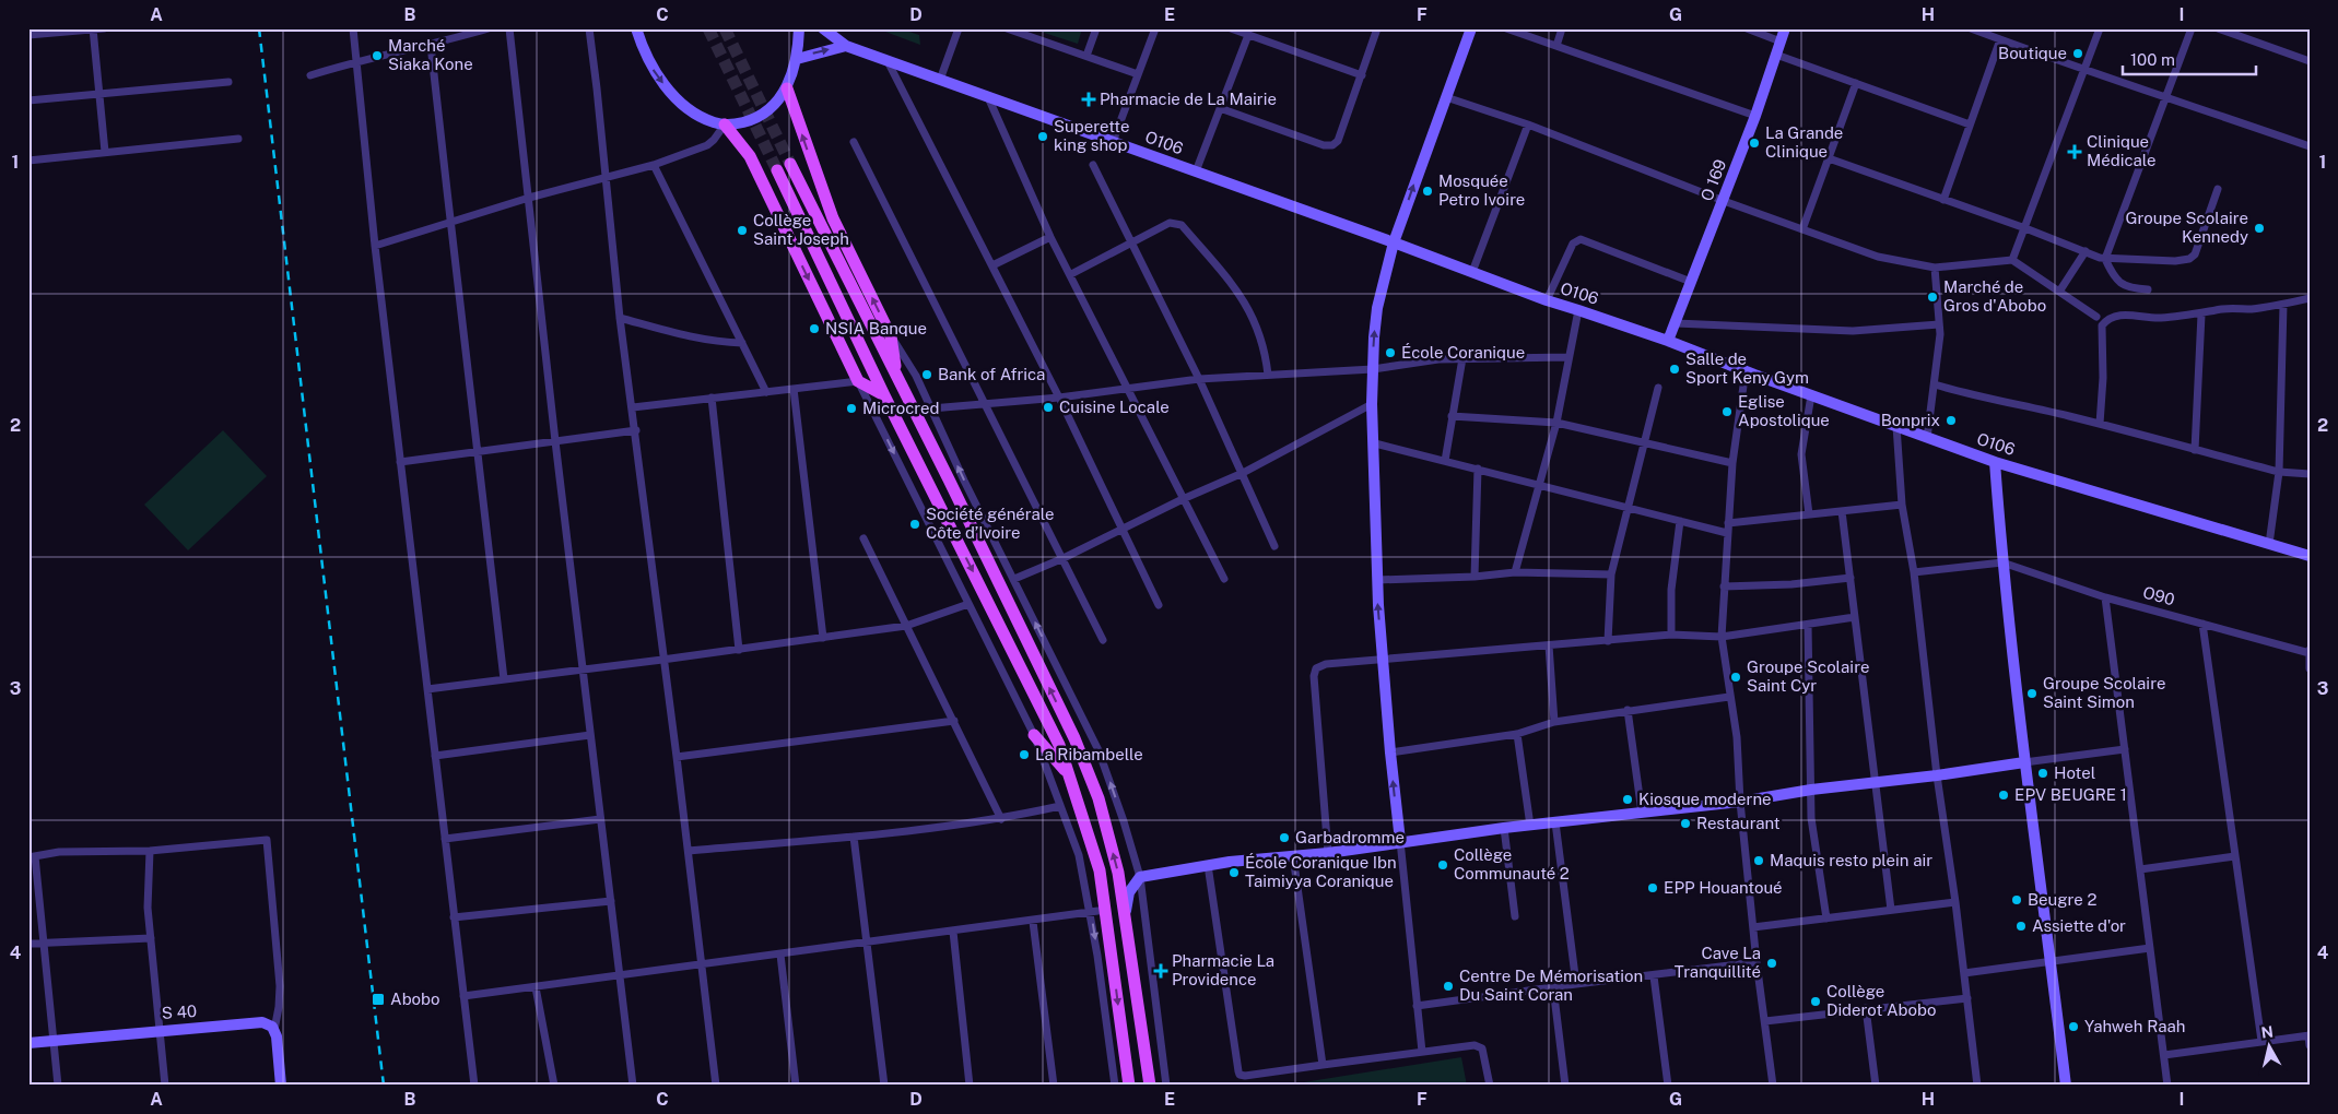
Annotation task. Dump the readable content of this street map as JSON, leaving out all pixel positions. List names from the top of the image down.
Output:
{
  "streets": {
    "street": [
      "O106",
      "O 169",
      "O90",
      "S 40"
    ]
  },
  "crossings": [
    ["O106", "O 169"]
  ],
  "places": {
    "other": [
      "Boutique",
      "Marché Siaka Kone",
      "Superette king shop",
      "La Grande Clinique",
      "Mosquée Petro Ivoire",
      "Groupe Scolaire Kennedy",
      "Collège Saint Joseph",
      "Marché de Gros d'Abobo",
      "NSIA Banque",
      "École Coranique",
      "Salle de Sport Keny Gym",
      "Bank of Africa",
      "Cuisine Locale",
      "Microcred",
      "Eglise Apostolique",
      "Bonprix",
      "Société générale Côte d’Ivoire",
      "Groupe Scolaire Saint Cyr",
      "Groupe Scolaire Saint Simon",
      "La Ribambelle",
      "Hotel",
      "EPV BEUGRE 1",
      "Kiosque moderne",
      "Restaurant",
      "Garbadromme",
      "Maquis resto plein air",
      "Collège Communauté 2",
      "École Coranique Ibn Taimiyya Coranique",
      "EPP Houantoué",
      "Beugre 2",
      "Assiette d'or",
      "Cave La Tranquillité",
      "Centre De Mémorisation Du Saint Coran",
      "Collège Diderot Abobo",
      "Yahweh Raah"
    ],
    "health": ["Pharmacie de La Mairie", "Clinique Médicale", "Pharmacie La Providence"],
    "transit": ["Abobo"]
  },
  "scale_bar": "100 m",
  "north": "top",
  "grid": {
    "columns": [
      "A",
      "B",
      "C",
      "D",
      "E",
      "F",
      "G",
      "H",
      "I"
    ],
    "rows": [
      "1",
      "2",
      "3",
      "4"
    ]
  }
}
